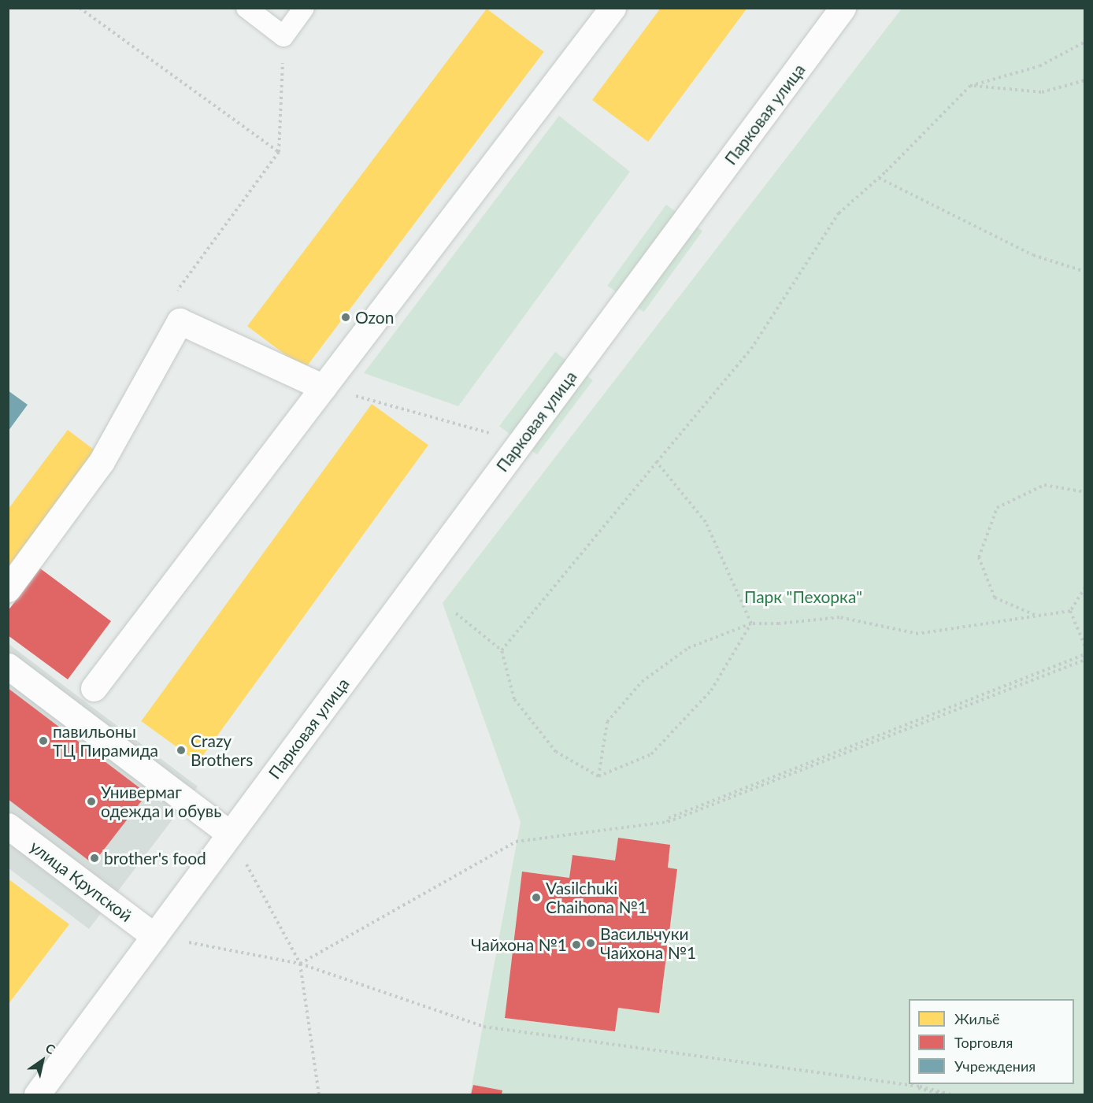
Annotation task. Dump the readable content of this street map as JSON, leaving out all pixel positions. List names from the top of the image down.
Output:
{
  "streets": {
    "street": ["Парковая улица", "улица Крупской"]
  },
  "crossings": [
    ["Парковая улица", "улица Крупской"]
  ],
  "parks": ["Парк \"Пехорка\""],
  "places": [
    "Ozon",
    "павильоны ТЦ Пирамида",
    "Crazy Brothers",
    "Универмаг одежда и обувь",
    "brother's food",
    "Vasilchuki Chaihona №1",
    "Васильчуки Чайхона №1",
    "Чайхона №1"
  ],
  "legend": ["Жильё", "Торговля", "Учреждения"],
  "north": "top right"
}
